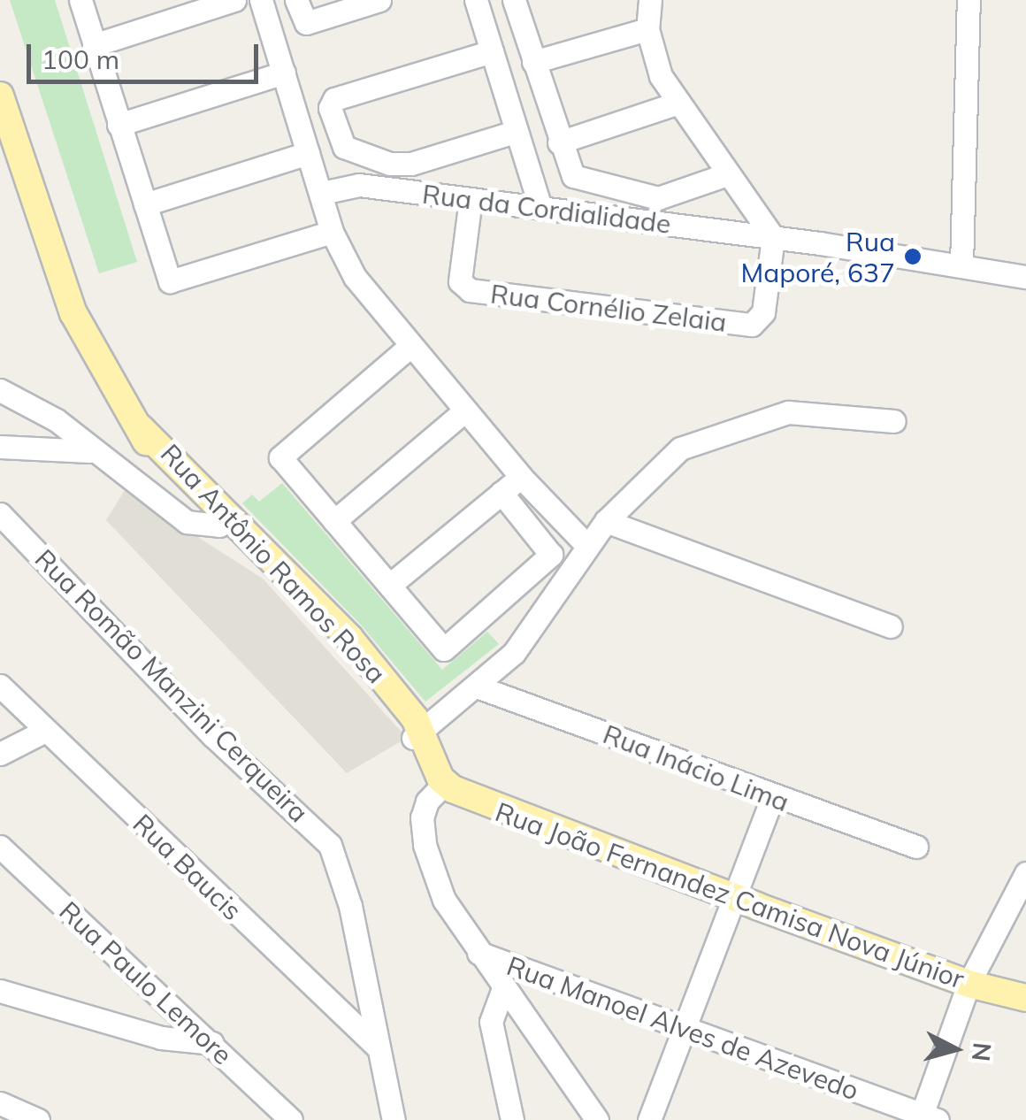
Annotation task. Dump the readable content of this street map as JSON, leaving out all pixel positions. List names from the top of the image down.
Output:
{
  "streets": {
    "main road": ["Rua Antônio Ramos Rosa", "Rua João Fernandez Camisa Nova Júnior"],
    "street": [
      "Rua da Cordialidade",
      "Rua Cornélio Zelaia",
      "Rua Romão Manzini Cerqueira",
      "Rua Inácio Lima",
      "Rua Baucis",
      "Rua Paulo Lemore",
      "Rua Manoel Alves de Azevedo"
    ]
  },
  "crossings": [
    ["Rua da Cordialidade", "Rua Cornélio Zelaia"],
    ["Rua Antônio Ramos Rosa", "Rua João Fernandez Camisa Nova Júnior"],
    ["Rua Romão Manzini Cerqueira", "Rua Baucis"]
  ],
  "places": ["Rua Maporé, 637"],
  "scale_bar": "100 m",
  "north": "right"
}
